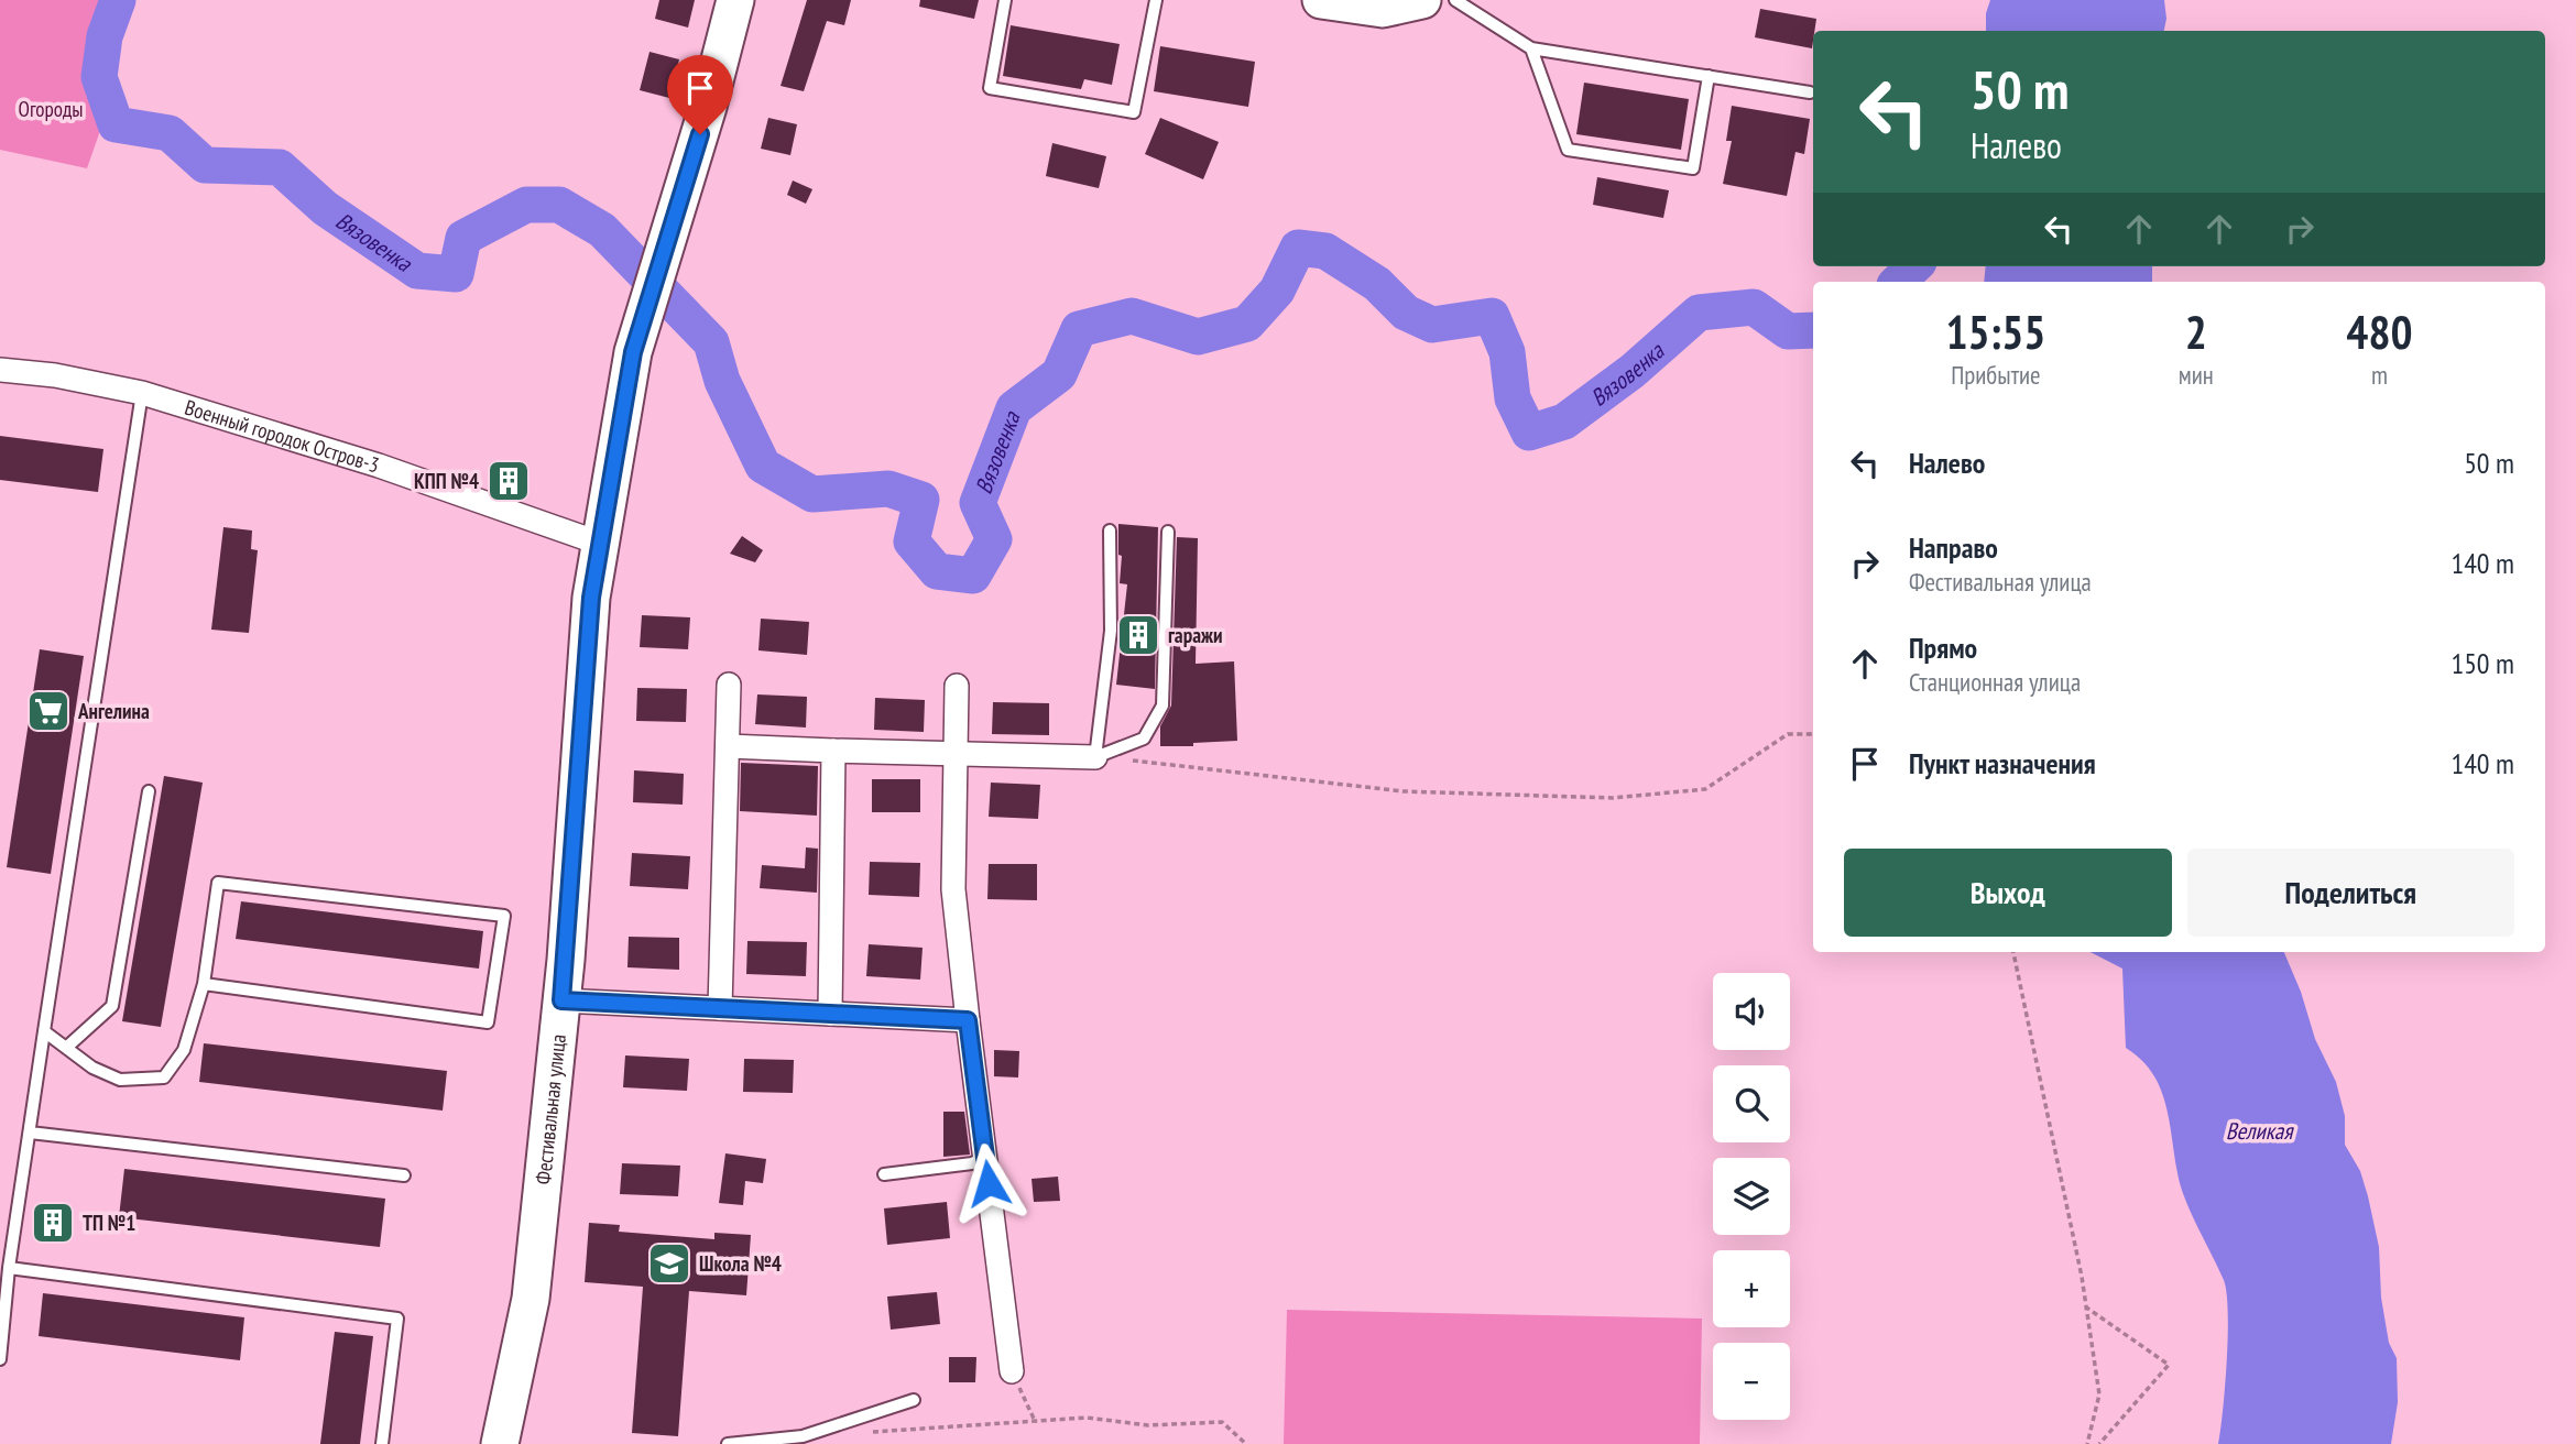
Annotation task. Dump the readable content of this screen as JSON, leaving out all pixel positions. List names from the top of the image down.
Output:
{
  "streets": {
    "main road": ["Фестивальная улица"],
    "street": ["Военный городок Остров-3"]
  },
  "crossings": [
    ["Военный городок Остров-3", "Фестивальная улица"]
  ],
  "water": ["Вязовенка", "Великая"],
  "parks": ["Огороды"],
  "places": {
    "building": ["КПП №4", "гаражи", "ТП №1"],
    "supermarket": ["Ангелина"],
    "school or university": ["Школа №4"]
  },
  "page": {
    "turn": ["50 m", "Налево"],
    "eta": [
      "15:55",
      "Прибытие",
      "2",
      "мин",
      "480",
      "m"
    ],
    "list": [
      {
        "name": "Налево",
        "value": "50 m"
      },
      {
        "name": "Направо",
        "note": "Фестивальная улица",
        "value": "140 m"
      },
      {
        "name": "Прямо",
        "note": "Станционная улица",
        "value": "150 m"
      },
      {
        "name": "Пункт назначения",
        "value": "140 m"
      }
    ],
    "buttons": ["Выход", "Поделиться"],
    "map_buttons": ["+", "−"]
  }
}
